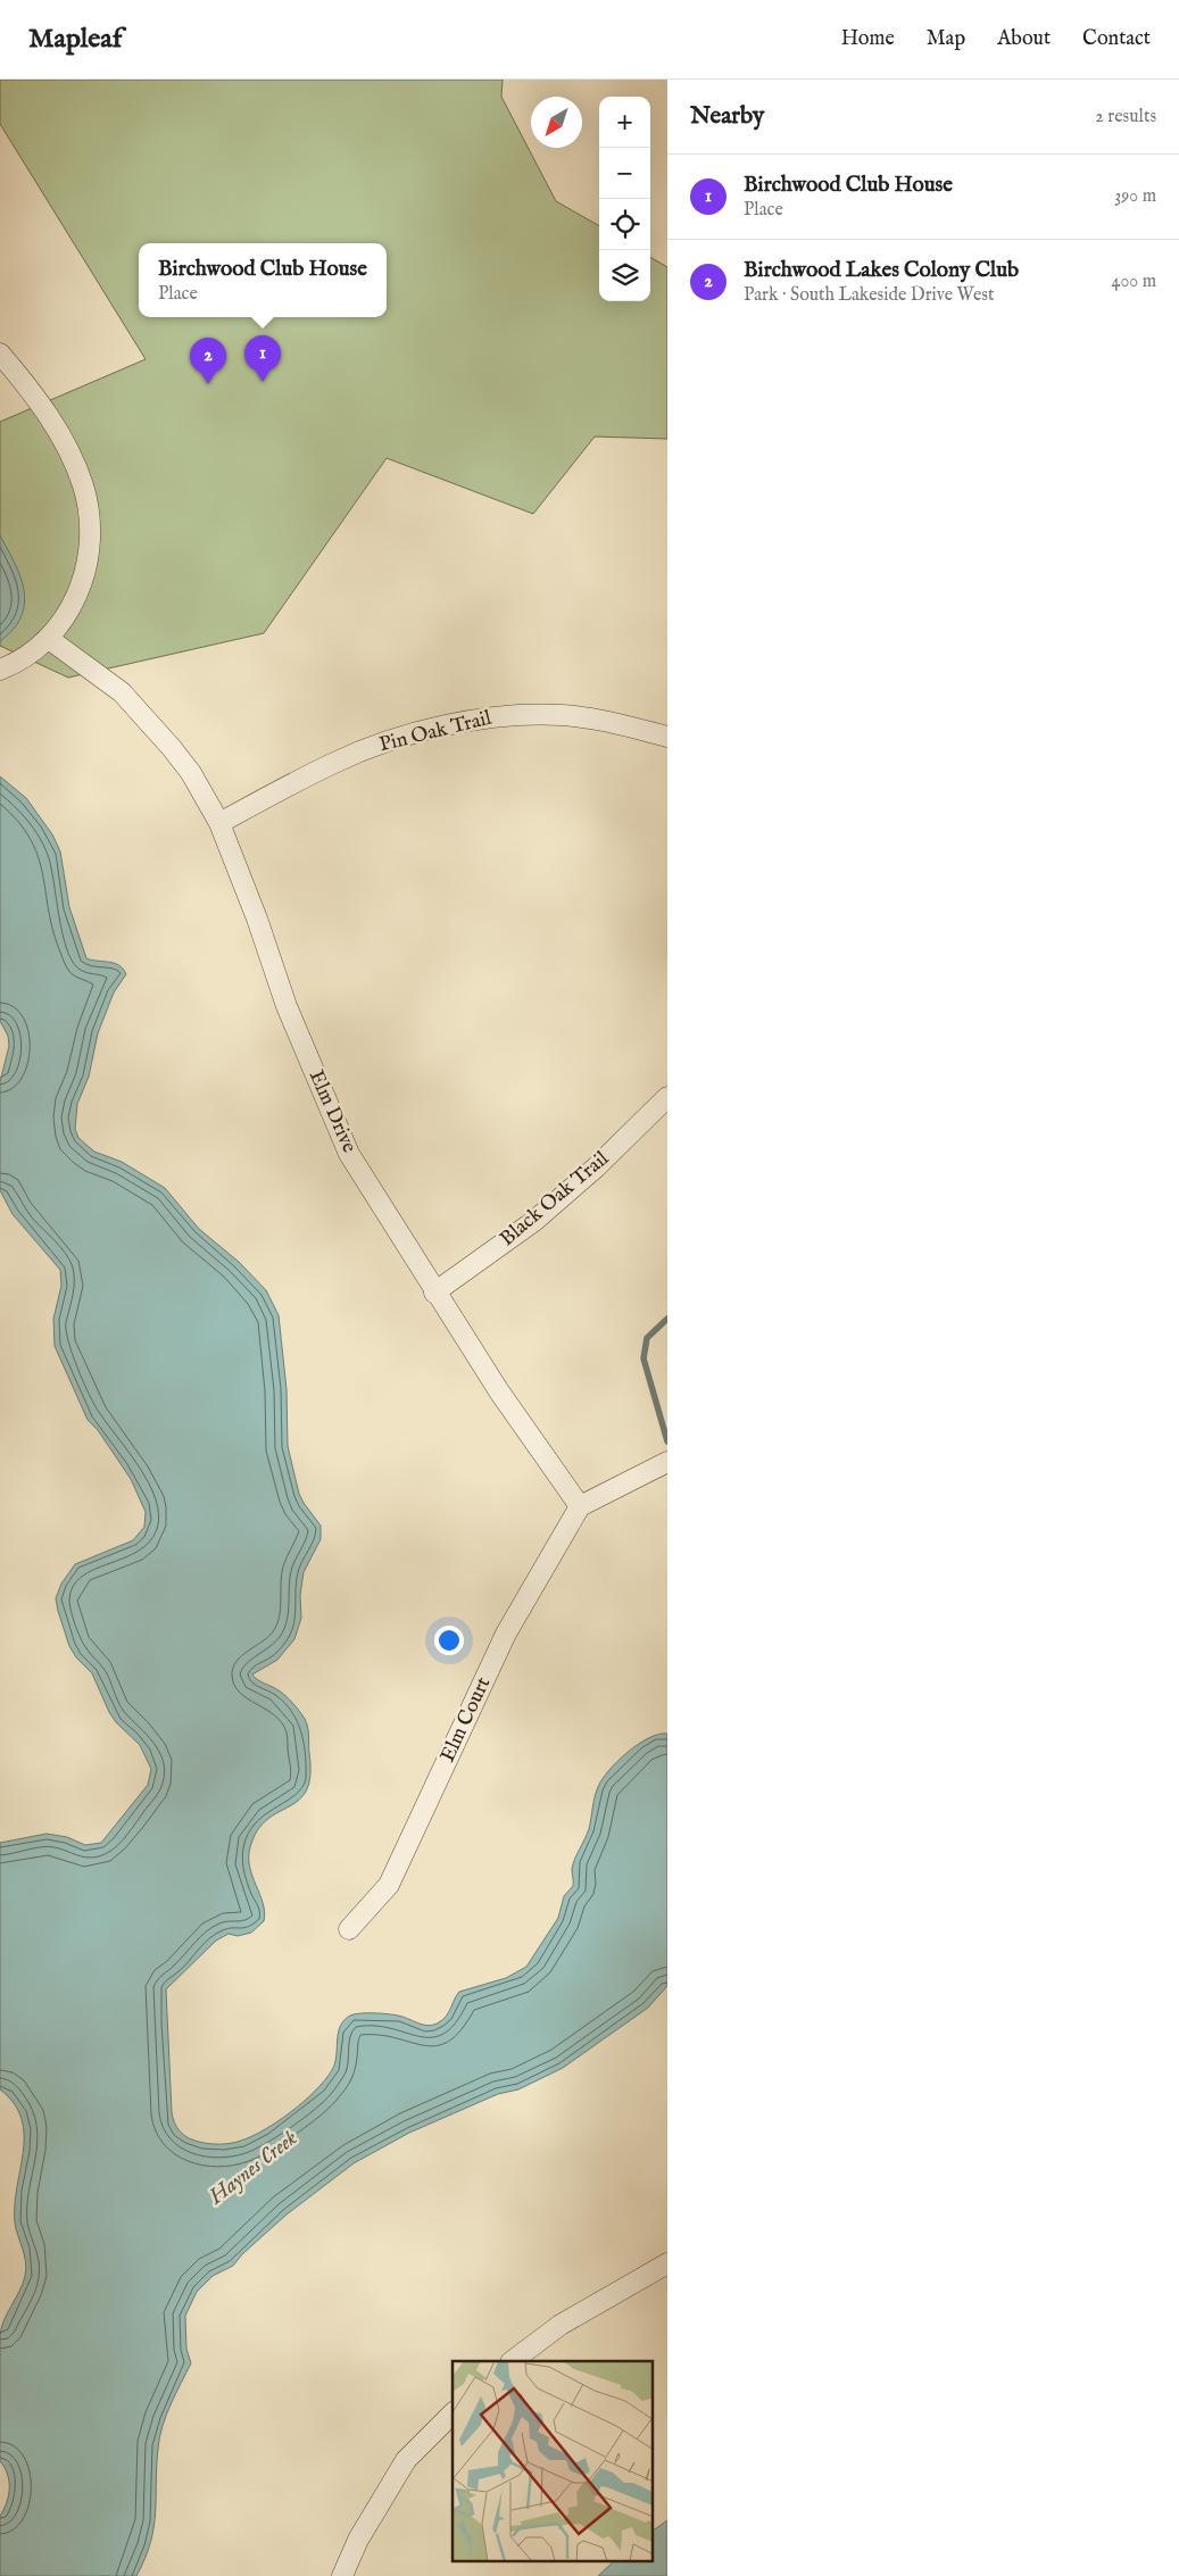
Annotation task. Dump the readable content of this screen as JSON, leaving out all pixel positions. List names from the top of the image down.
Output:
{
  "streets": {
    "street": [
      "Pin Oak Trail",
      "Elm Drive",
      "Black Oak Trail",
      "Elm Court"
    ]
  },
  "crossings": [
    ["Pin Oak Trail", "Elm Drive"],
    ["Elm Drive", "Black Oak Trail"],
    ["Elm Drive", "Elm Court"]
  ],
  "water": ["Haynes Creek"],
  "north": "bottom left",
  "page": {
    "header": "Mapleaf",
    "nav": [
      "Home",
      "Map",
      "About",
      "Contact"
    ],
    "heading": ["Nearby", "2 results"],
    "map_buttons": ["+", "−"],
    "list": [
      {
        "mark": "1",
        "name": "Birchwood Club House",
        "note": "Place",
        "value": "390 m"
      },
      {
        "mark": "2",
        "name": "Birchwood Lakes Colony Club",
        "note": "Park · South Lakeside Drive West",
        "value": "400 m"
      }
    ],
    "popup": ["Birchwood Club House", "Place"],
    "pins": ["1", "2"]
  }
}
